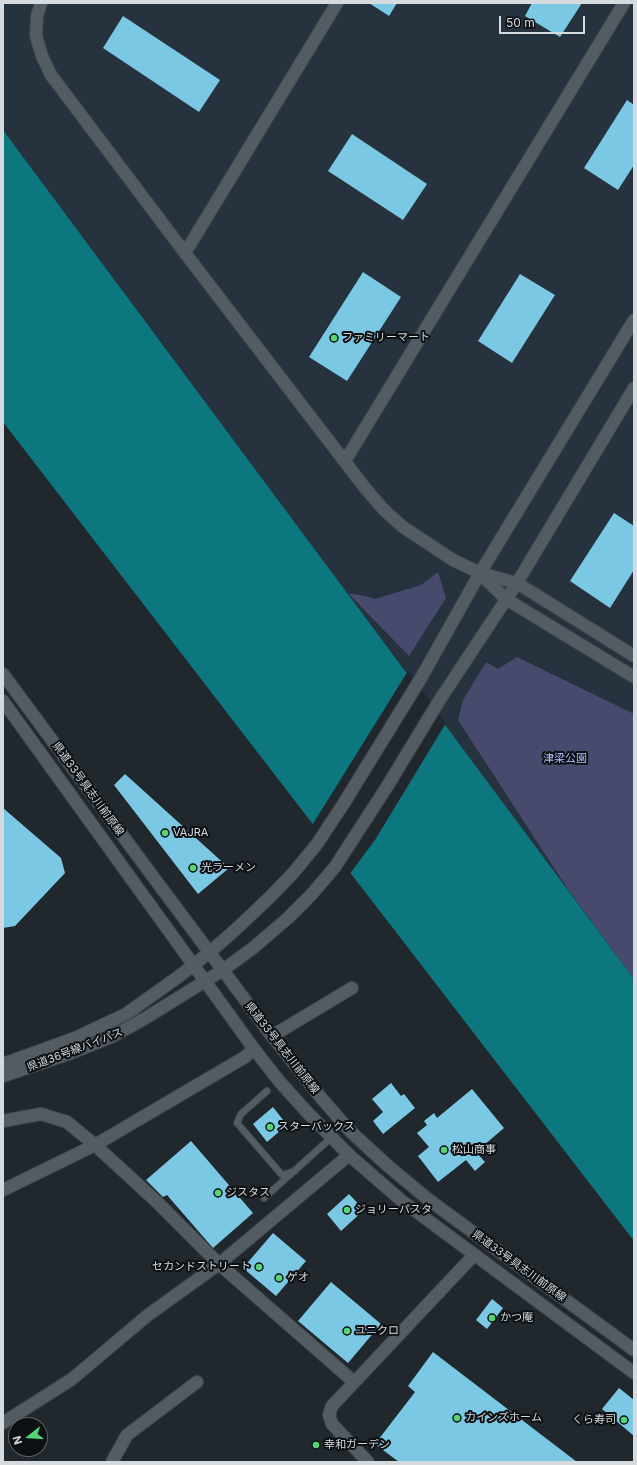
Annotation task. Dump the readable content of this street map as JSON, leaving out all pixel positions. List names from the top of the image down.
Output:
{
  "streets": {
    "street": ["県道33号具志川前原線", "県道36号線バイパス"]
  },
  "crossings": [
    ["県道33号具志川前原線", "県道36号線バイパス"]
  ],
  "parks": ["津梁公園"],
  "places": [
    "ファミリーマート",
    "VAJRA",
    "光ラーメン",
    "スターバックス",
    "松山商事",
    "ジスタス",
    "ジョリーパスタ",
    "セカンドストリート",
    "ゲオ",
    "かつ庵",
    "ユニクロ",
    "カインズホーム",
    "くら寿司",
    "幸和ガーデン"
  ],
  "scale_bar": "50 m",
  "north": "left"
}
